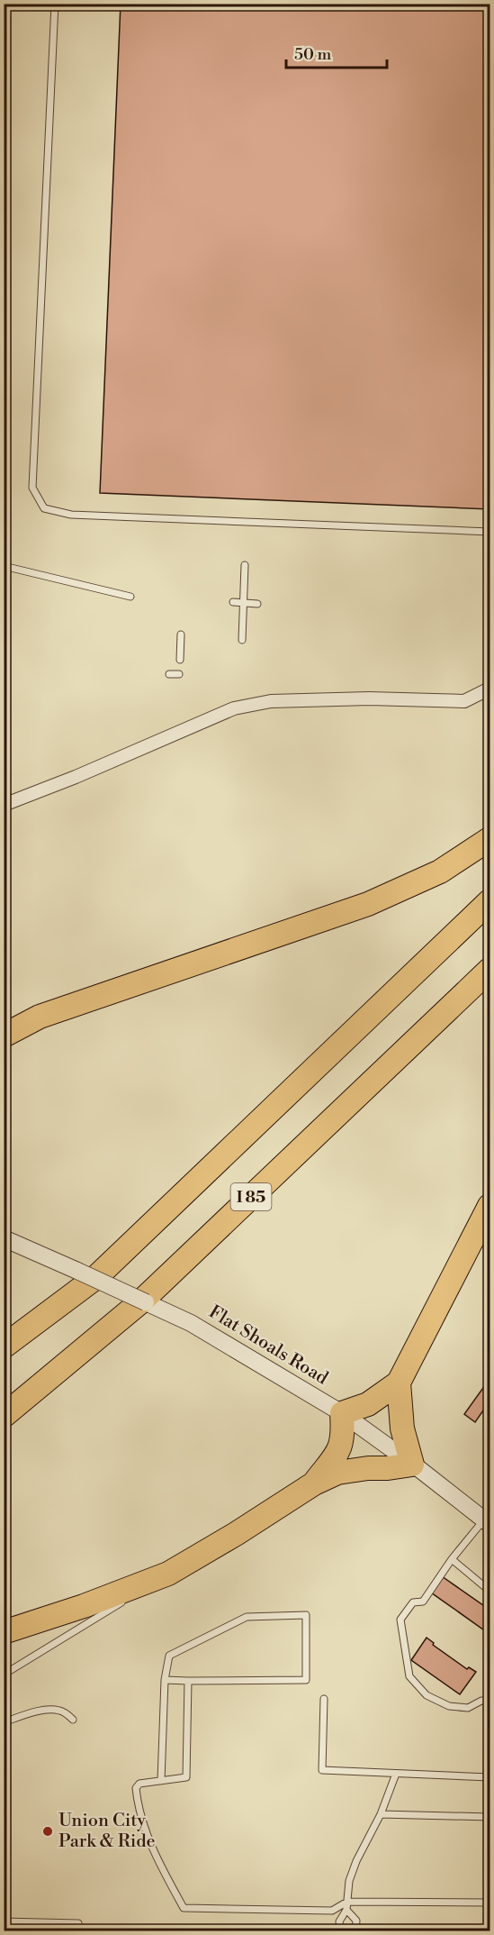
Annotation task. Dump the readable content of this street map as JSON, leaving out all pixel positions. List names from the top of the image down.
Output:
{
  "streets": {
    "highway": ["I 85"],
    "street": ["Flat Shoals Road"]
  },
  "places": ["Union City Park & Ride"],
  "scale_bar": "50 m"
}
